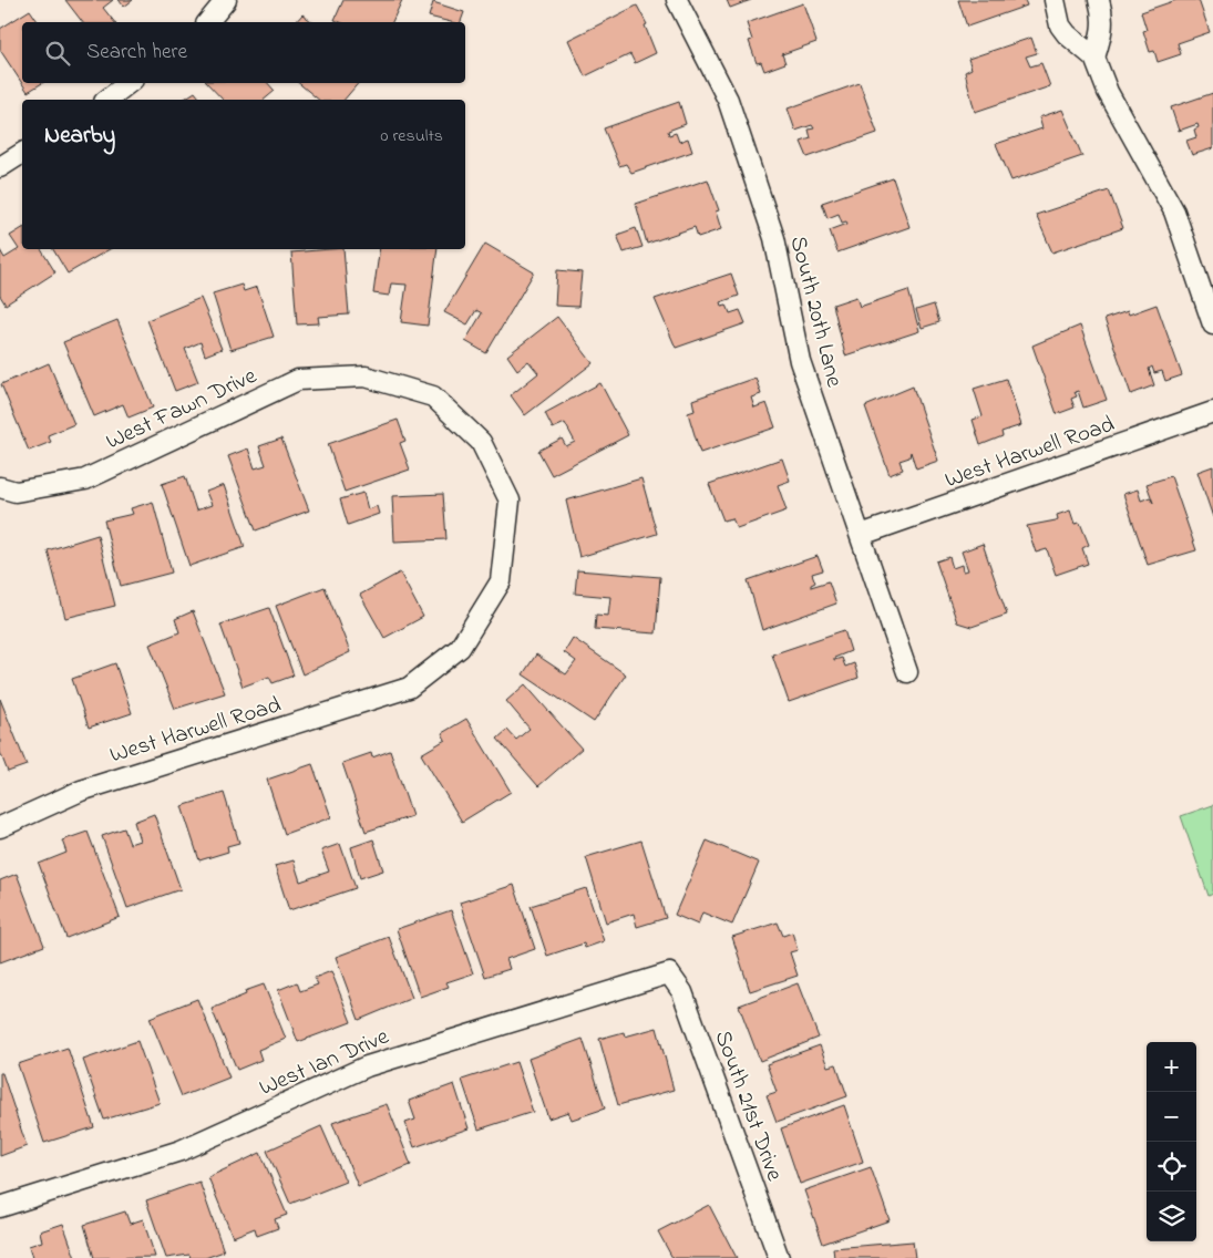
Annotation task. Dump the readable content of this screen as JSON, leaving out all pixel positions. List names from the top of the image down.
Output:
{
  "streets": {
    "street": [
      "South 20th Lane",
      "West Fawn Drive",
      "West Harwell Road",
      "West Ian Drive",
      "South 21st Drive"
    ]
  },
  "crossings": [
    ["South 20th Lane", "West Harwell Road"],
    ["West Fawn Drive", "West Harwell Road"],
    ["West Ian Drive", "South 21st Drive"]
  ],
  "page": {
    "search": "Search here",
    "heading": ["Nearby", "0 results"],
    "map_buttons": ["+", "−"]
  }
}
